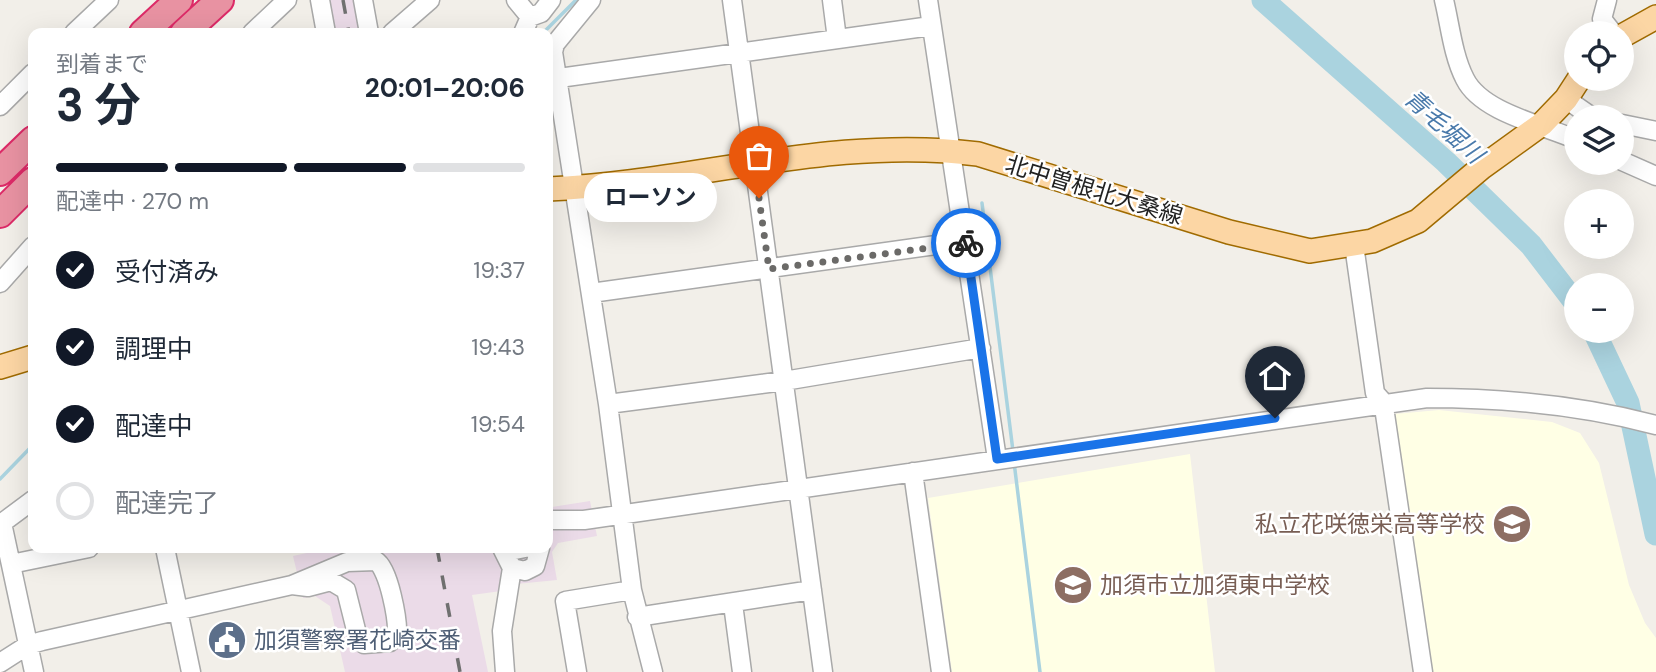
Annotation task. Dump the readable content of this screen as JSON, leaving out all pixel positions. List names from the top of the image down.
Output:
{
  "streets": {
    "main road": ["北中曽根北大桑線"]
  },
  "water": ["青毛堀川"],
  "places": {
    "other": ["ローソン"],
    "school or university": ["私立花咲徳栄高等学校", "加須市立加須東中学校"],
    "public building": ["加須警察署花崎交番"]
  },
  "page": {
    "map_buttons": ["+", "−"],
    "heading": ["3 分", "到着まで", "20:01–20:06"],
    "bar": "配達中 · 270 m",
    "bubble": "ローソン",
    "list": [
      ["受付済み", "19:37"],
      ["調理中", "19:43"],
      ["配達中", "19:54"],
      "配達完了"
    ]
  }
}
